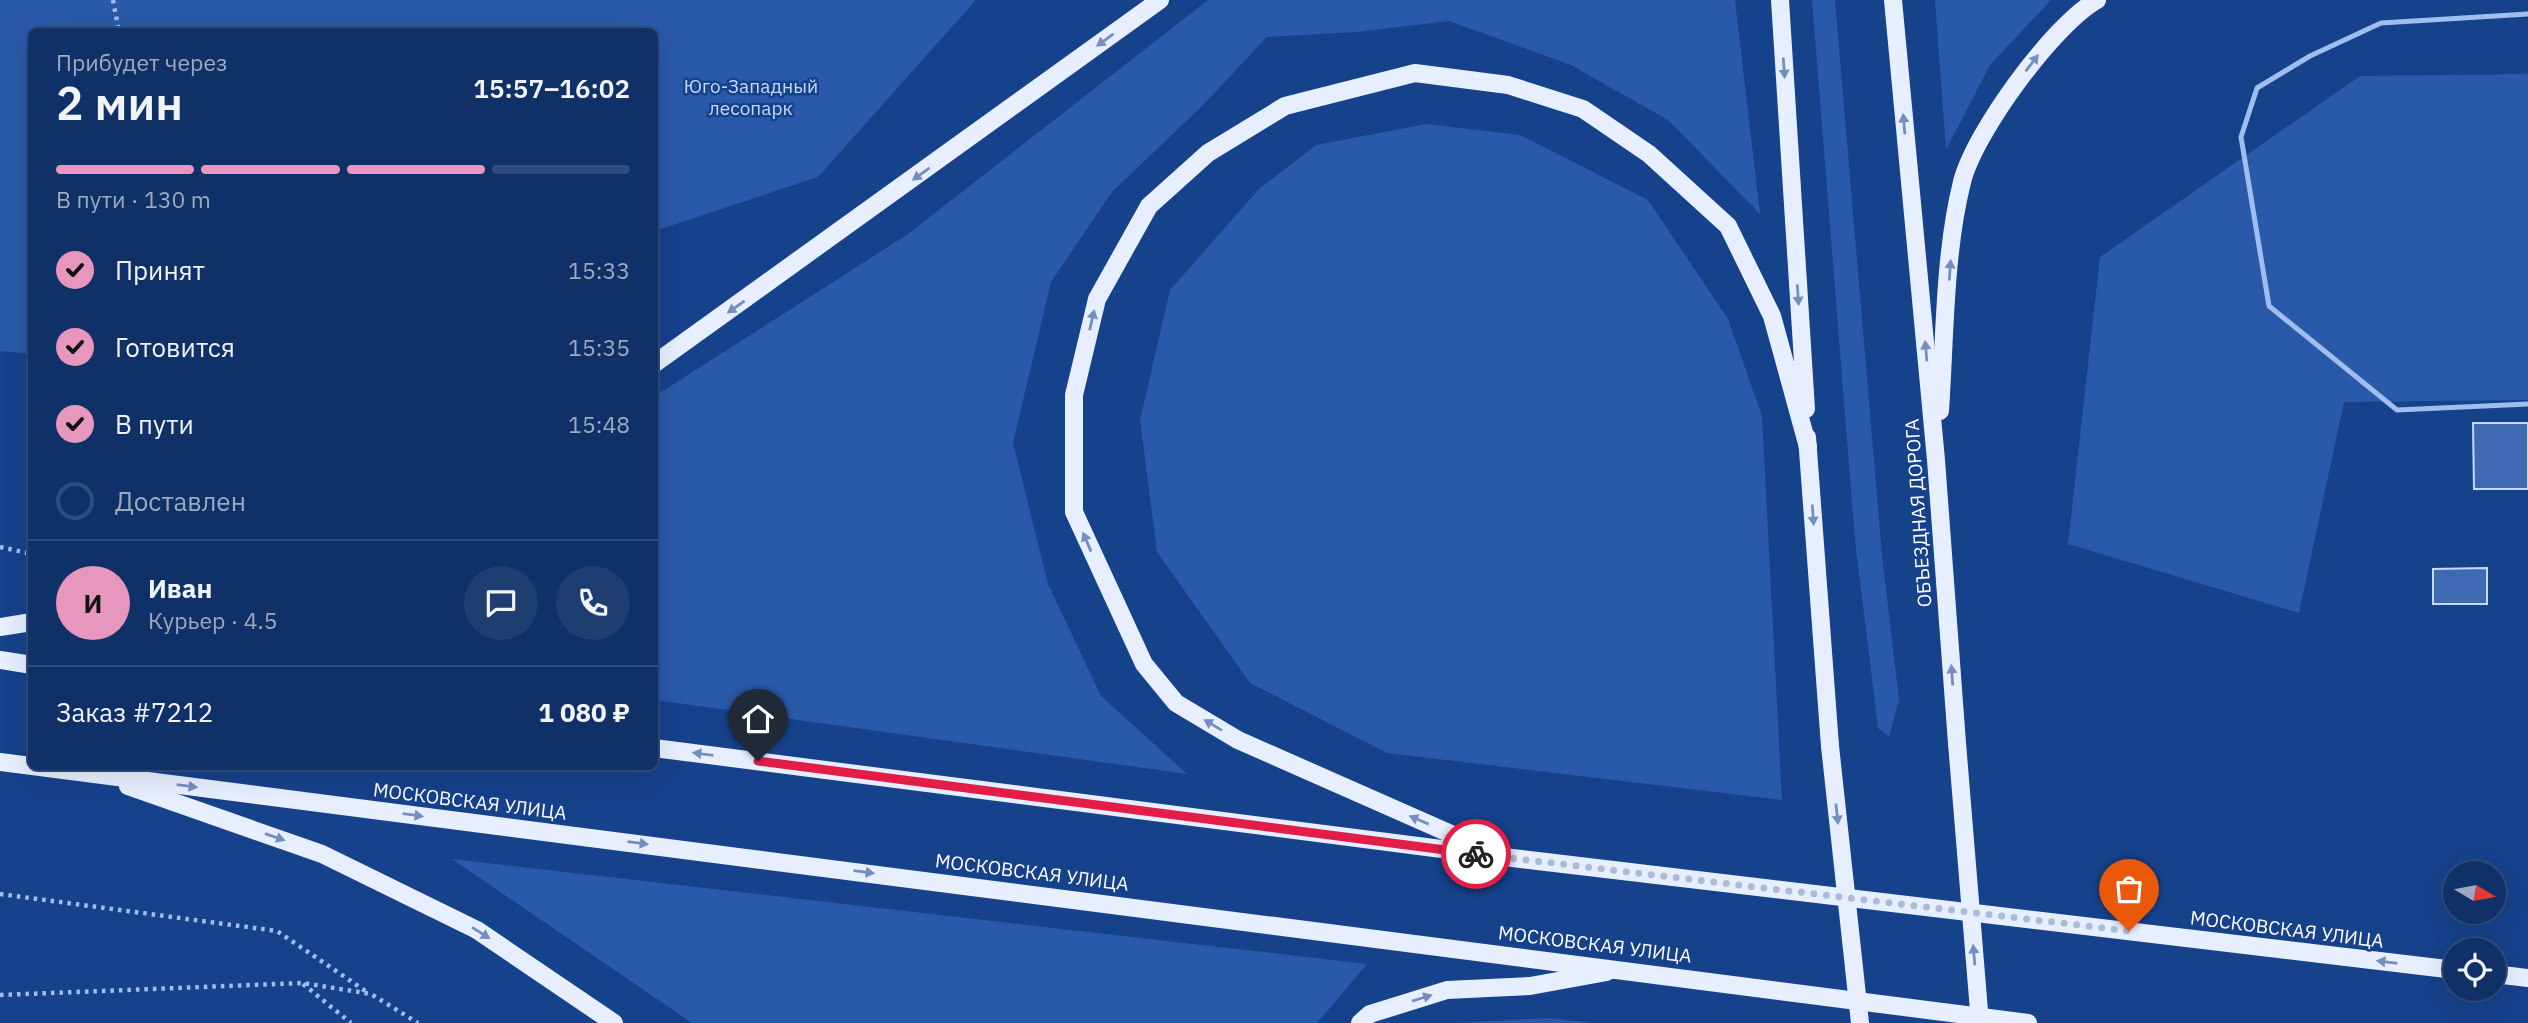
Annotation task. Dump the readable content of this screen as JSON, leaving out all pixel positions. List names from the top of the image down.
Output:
{
  "streets": {
    "main road": ["ОБЪЕЗДНАЯ ДОРОГА", "МОСКОВСКАЯ УЛИЦА"]
  },
  "parks": ["Юго-Западный лесопарк"],
  "north": "right",
  "page": {
    "heading": ["2 мин", "Прибудет через", "15:57–16:02"],
    "panel": [
      "Иван",
      "Курьер · 4.5",
      "Заказ #7212",
      "1 080 ₽"
    ],
    "bar": "В пути · 130 m",
    "list": [
      ["Принят", "15:33"],
      ["Готовится", "15:35"],
      ["В пути", "15:48"],
      "Доставлен"
    ],
    "round": "И"
  }
}
